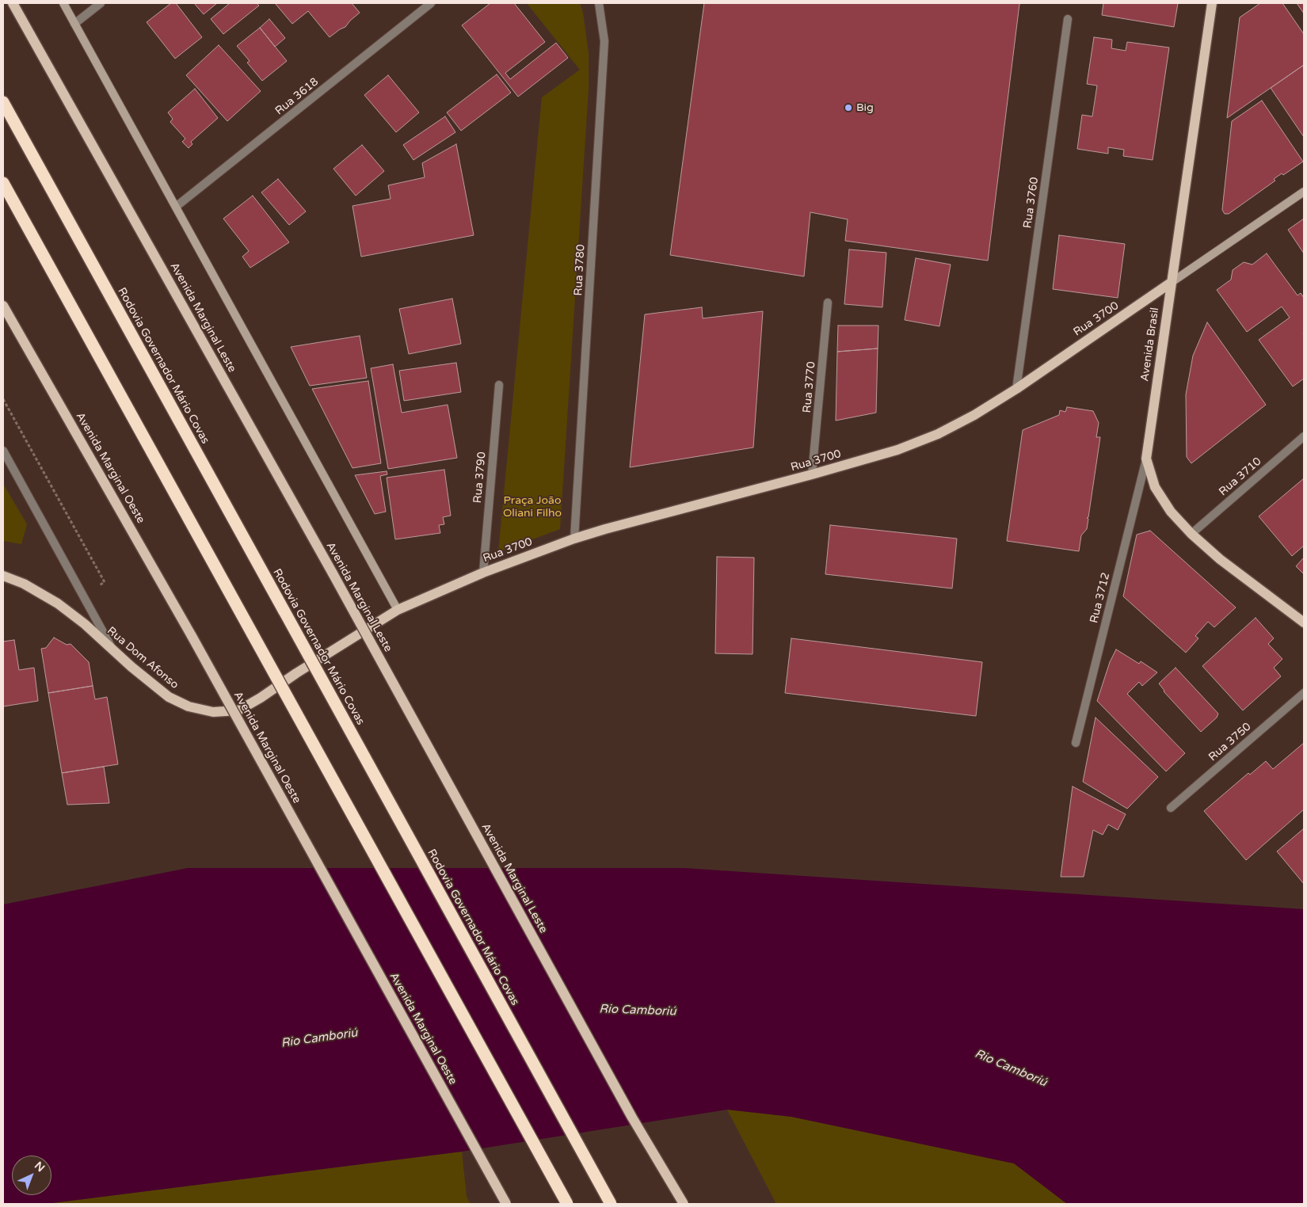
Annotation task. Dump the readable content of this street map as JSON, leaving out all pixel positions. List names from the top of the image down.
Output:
{
  "streets": {
    "highway": ["Rodovia Governador Mário Covas"],
    "main road": [
      "Avenida Marginal Leste",
      "Rua 3700",
      "Avenida Brasil",
      "Avenida Marginal Oeste",
      "Rua Dom Afonso"
    ],
    "street": [
      "Rua 3618",
      "Rua 3760",
      "Rua 3780",
      "Rua 3770",
      "Rua 3710",
      "Rua 3790",
      "Rua 3712",
      "Rua 3750"
    ]
  },
  "crossings": [
    ["Rua 3760", "Rua 3700"],
    ["Rua 3780", "Rua 3700"],
    ["Rua 3700", "Avenida Brasil"],
    ["Rua 3700", "Rua 3770"],
    ["Rua 3700", "Rua 3790"],
    ["Rua 3700", "Rua Dom Afonso"],
    ["Avenida Brasil", "Rua 3710"],
    ["Avenida Brasil", "Rua 3712"]
  ],
  "water": ["Rio Camboriú"],
  "parks": ["Praça João Oliani Filho"],
  "places": ["Big"],
  "north": "top right"
}
